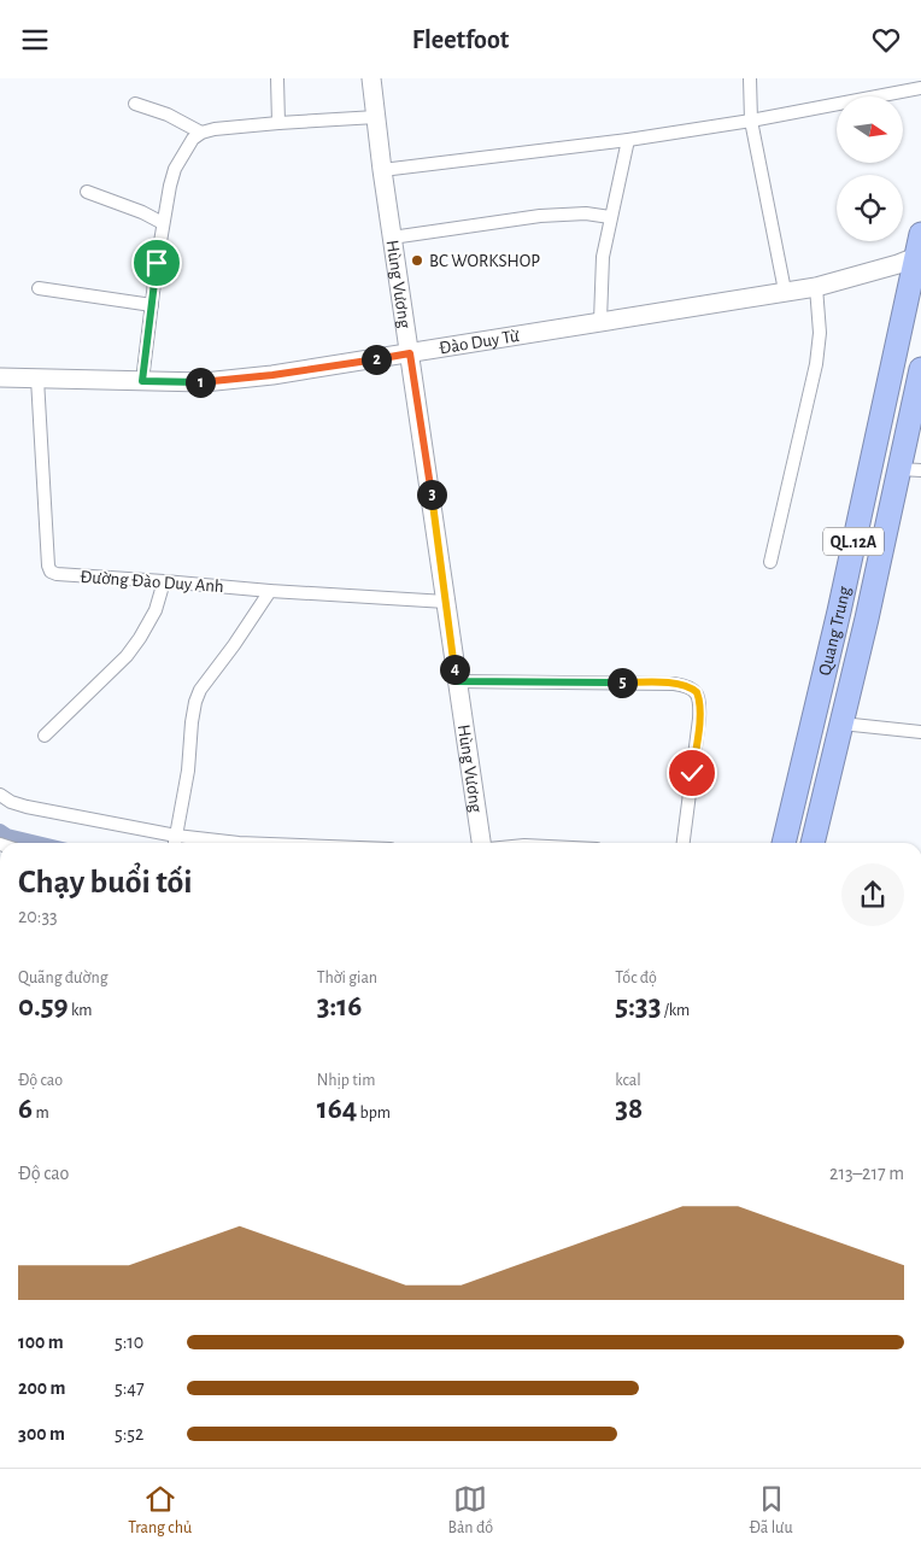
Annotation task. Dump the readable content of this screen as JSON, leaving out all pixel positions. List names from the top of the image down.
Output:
{
  "streets": {
    "highway": ["QL.12A", "Quang Trung"],
    "street": ["Hùng Vương", "Đào Duy Từ", "Đường Đào Duy Anh"]
  },
  "crossings": [
    ["Hùng Vương", "Đào Duy Từ"],
    ["Hùng Vương", "Đường Đào Duy Anh"],
    ["Đào Duy Từ", "Đường Đào Duy Anh"],
    ["Đào Duy Từ", "Quang Trung"]
  ],
  "places": ["BC WORKSHOP"],
  "north": "right",
  "page": {
    "header": "Fleetfoot",
    "pins": [
      "2",
      "1",
      "3",
      "4",
      "5"
    ],
    "heading": ["Chạy buổi tối", "20:33"],
    "stats": [
      ["Quãng đường", "0.59 km"],
      ["Thời gian", "3:16"],
      ["Tốc độ", "5:33 /km"],
      ["Độ cao", "6 m"],
      ["Nhịp tim", "164 bpm"],
      ["kcal", "38"]
    ],
    "chart": ["Độ cao", "213–217 m"],
    "list": [
      {
        "name": "100 m",
        "note": "5:10"
      },
      {
        "name": "200 m",
        "note": "5:47"
      },
      {
        "name": "300 m",
        "note": "5:52"
      }
    ],
    "tabs": ["Trang chủ", "Bản đồ", "Đã lưu"]
  }
}
